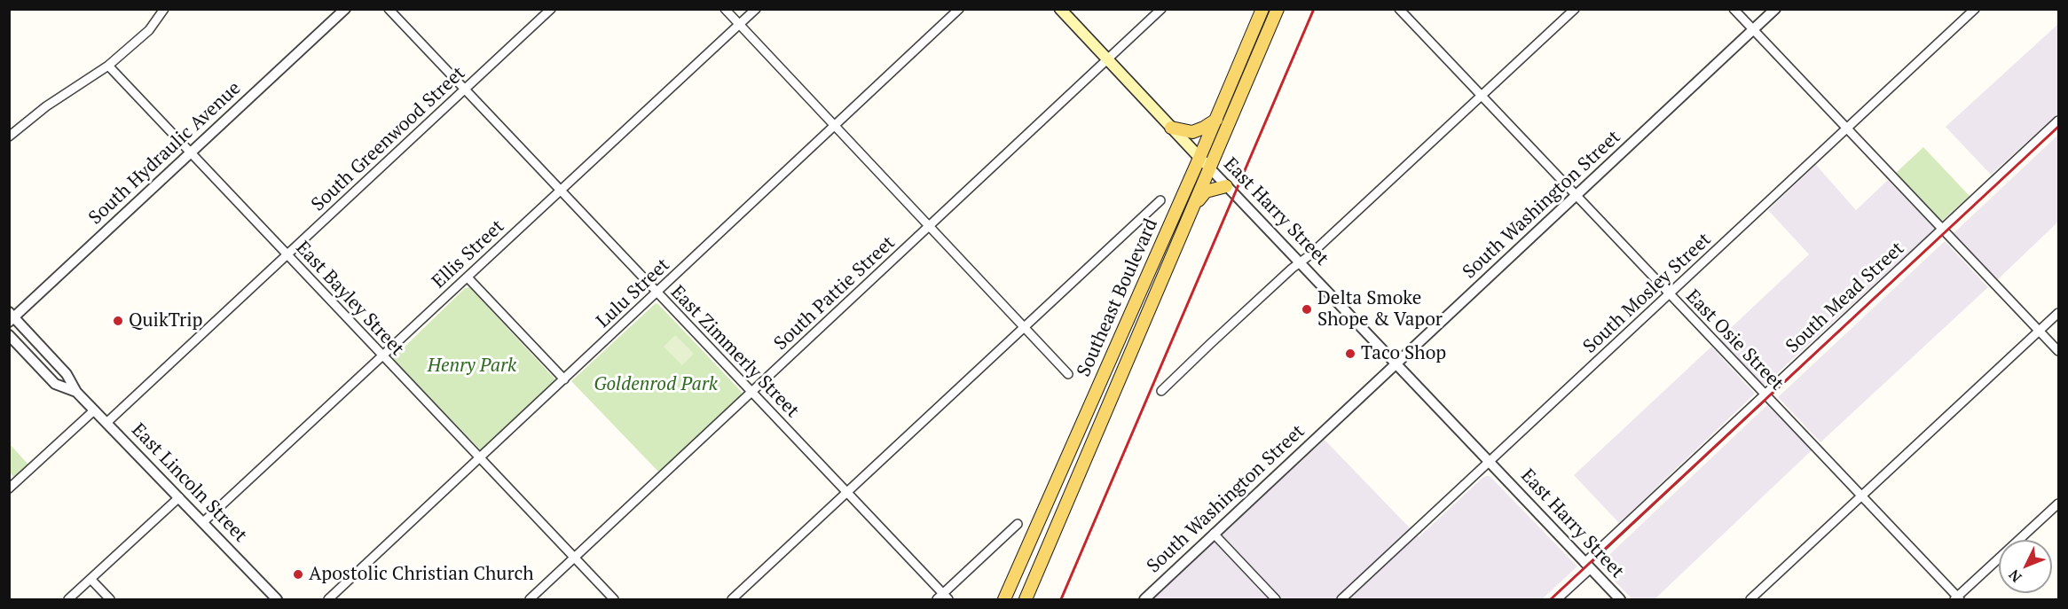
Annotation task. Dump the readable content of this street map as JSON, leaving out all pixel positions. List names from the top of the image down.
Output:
{
  "streets": {
    "main road": ["East Harry Street", "Southeast Boulevard"],
    "street": [
      "South Greenwood Street",
      "South Hydraulic Avenue",
      "South Washington Street",
      "Ellis Street",
      "Lulu Street",
      "South Pattie Street",
      "South Mosley Street",
      "South Mead Street",
      "East Bayley Street",
      "East Osie Street",
      "East Zimmerly Street",
      "East Lincoln Street"
    ]
  },
  "crossings": [
    ["South Greenwood Street", "East Bayley Street"],
    ["South Greenwood Street", "East Zimmerly Street"],
    ["South Greenwood Street", "East Lincoln Street"],
    ["South Hydraulic Avenue", "East Bayley Street"],
    ["South Hydraulic Avenue", "East Lincoln Street"],
    ["South Washington Street", "East Harry Street"],
    ["South Washington Street", "East Osie Street"],
    ["East Harry Street", "South Pattie Street"],
    ["East Harry Street", "South Mosley Street"],
    ["East Harry Street", "Southeast Boulevard"],
    ["East Harry Street", "South Mead Street"],
    ["Ellis Street", "East Bayley Street"],
    ["Ellis Street", "East Zimmerly Street"],
    ["Ellis Street", "East Lincoln Street"],
    ["Lulu Street", "East Bayley Street"],
    ["Lulu Street", "East Zimmerly Street"],
    ["South Pattie Street", "East Bayley Street"],
    ["South Pattie Street", "East Zimmerly Street"],
    ["South Mosley Street", "East Osie Street"],
    ["South Mead Street", "East Osie Street"]
  ],
  "parks": ["Henry Park", "Goldenrod Park"],
  "places": [
    "Delta Smoke Shope & Vapor",
    "QuikTrip",
    "Taco Shop",
    "Apostolic Christian Church"
  ],
  "north": "bottom left"
}
